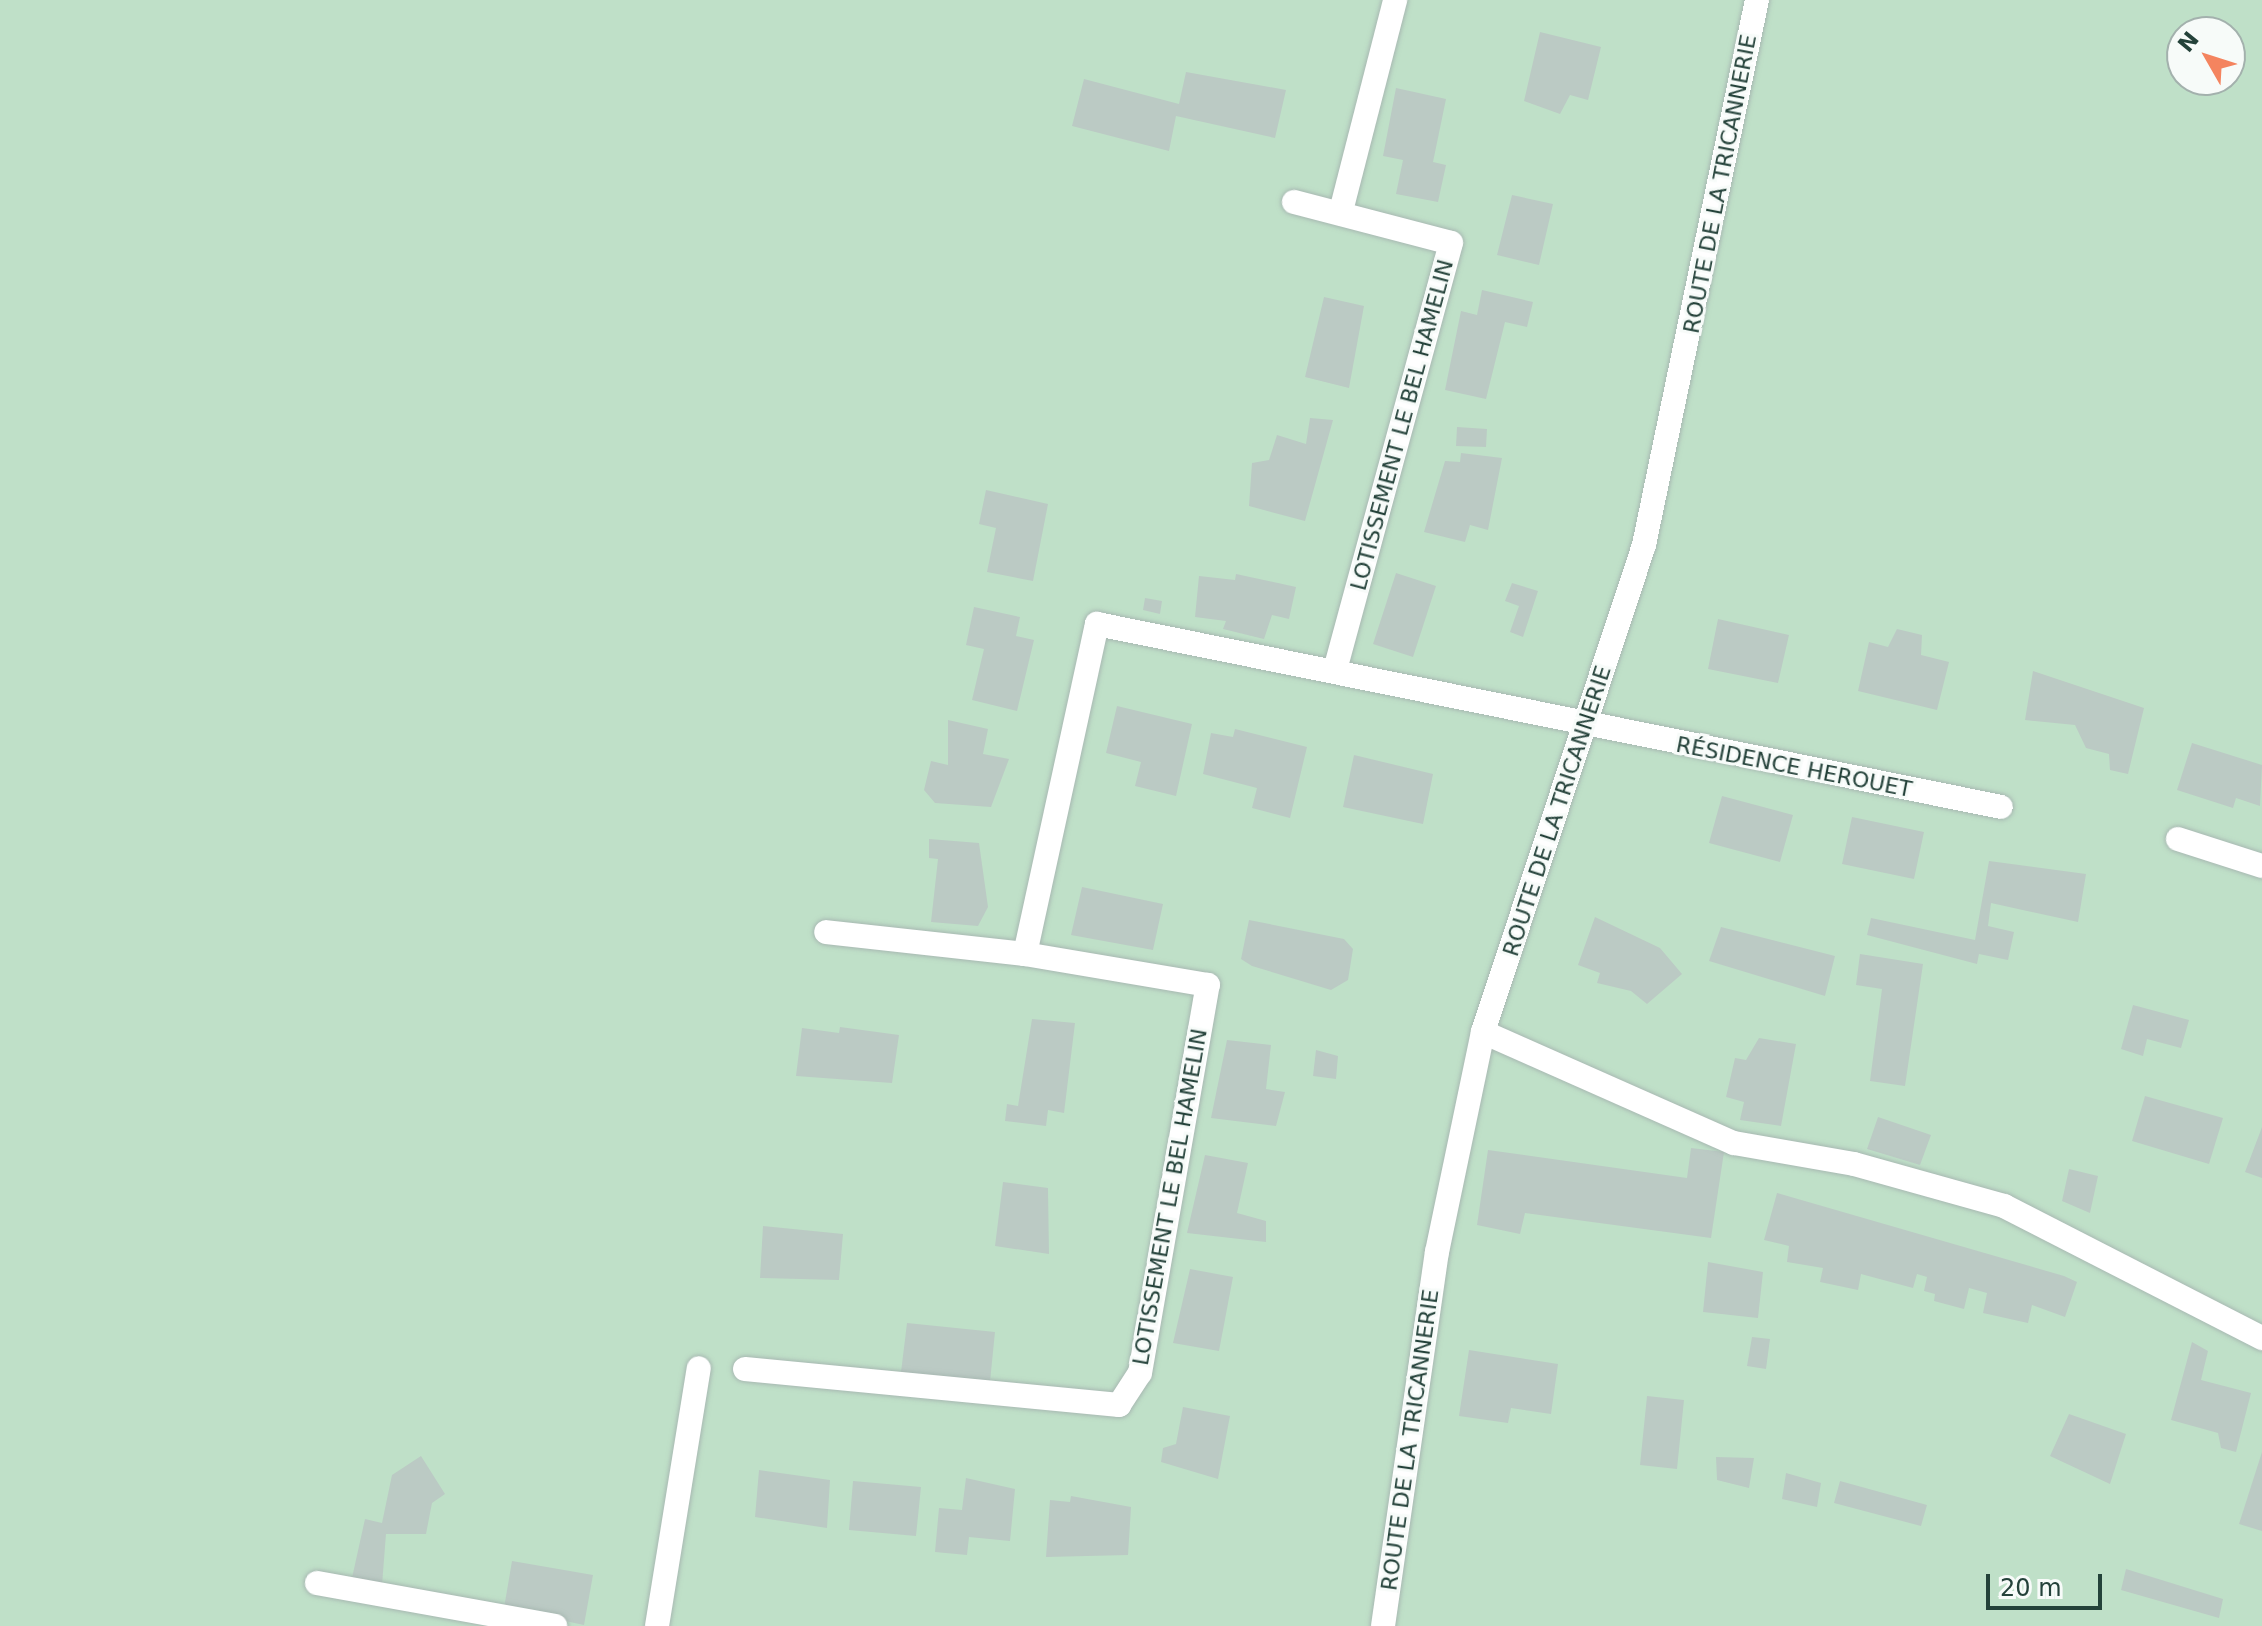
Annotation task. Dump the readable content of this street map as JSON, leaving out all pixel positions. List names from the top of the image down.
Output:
{
  "streets": {
    "street": ["ROUTE DE LA TRICANNERIE", "LOTISSEMENT LE BEL HAMELIN", "RÉSIDENCE HEROUET"]
  },
  "crossings": [
    ["ROUTE DE LA TRICANNERIE", "RÉSIDENCE HEROUET"]
  ],
  "scale_bar": "20 m",
  "north": "top left"
}
